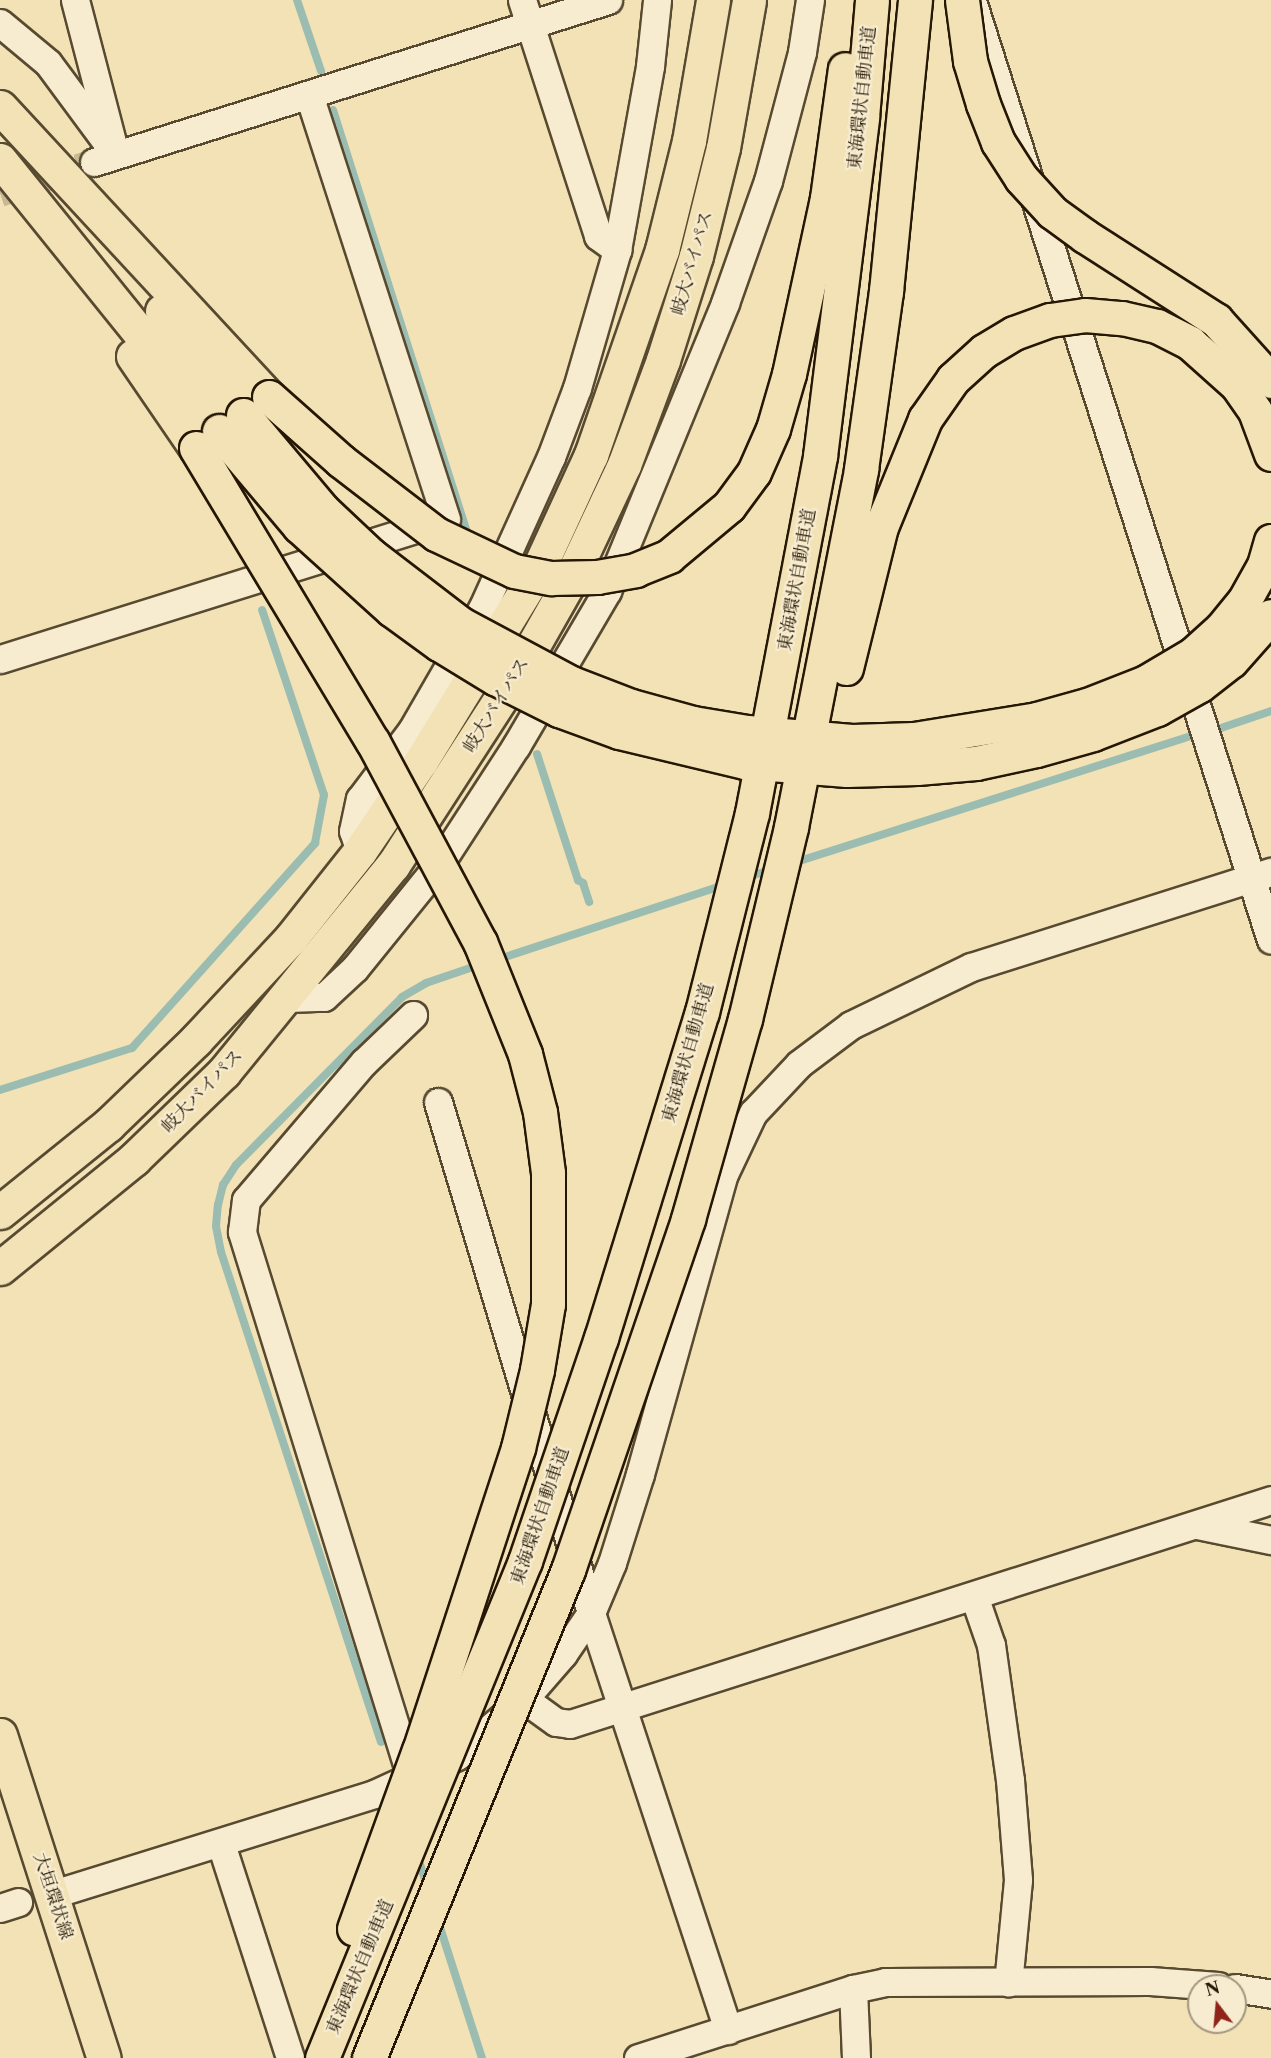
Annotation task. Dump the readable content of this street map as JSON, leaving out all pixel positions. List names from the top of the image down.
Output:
{
  "streets": {
    "main road": ["東海環状自動車道", "岐大バイパス", "大垣環状線"]
  },
  "north": "top"
}
